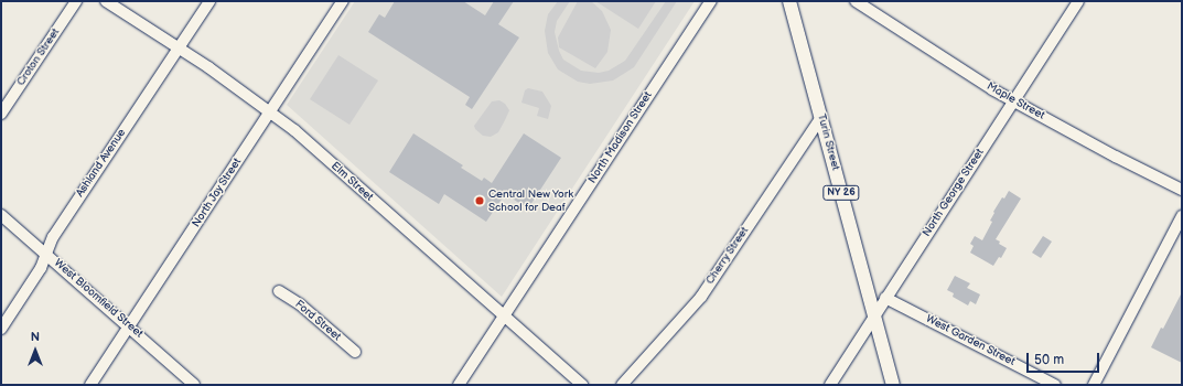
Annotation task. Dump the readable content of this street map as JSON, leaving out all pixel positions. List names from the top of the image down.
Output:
{
  "streets": {
    "main road": ["Turin Street", "NY 26"],
    "street": [
      "Croton Street",
      "Maple Street",
      "North Madison Street",
      "Ashland Avenue",
      "Elm Street",
      "North Jay Street",
      "North George Street",
      "Cherry Street",
      "West Bloomfield Street",
      "Ford Street",
      "West Garden Street"
    ]
  },
  "crossings": [
    ["Maple Street", "North George Street"],
    ["North Madison Street", "Elm Street"],
    ["Turin Street", "North George Street"],
    ["Turin Street", "Cherry Street"],
    ["Ashland Avenue", "Elm Street"],
    ["Ashland Avenue", "West Bloomfield Street"],
    ["Elm Street", "North Jay Street"],
    ["North Jay Street", "West Bloomfield Street"],
    ["North George Street", "West Garden Street"]
  ],
  "places": ["Central New York School for Deaf"],
  "scale_bar": "50 m",
  "north": "top"
}
